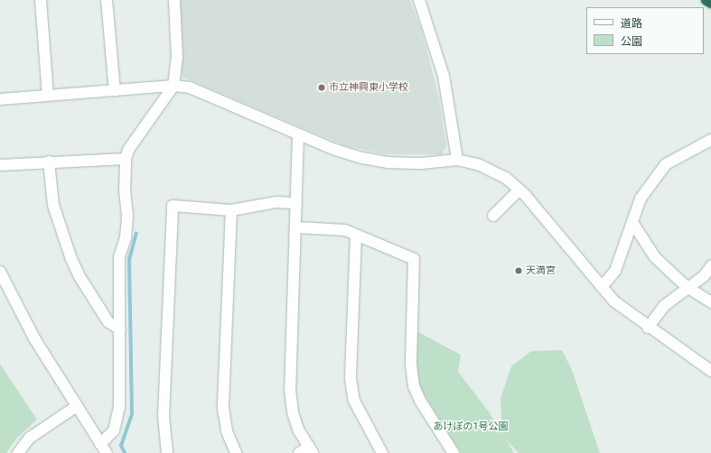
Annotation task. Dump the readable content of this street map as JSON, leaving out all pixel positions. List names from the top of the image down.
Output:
{
  "parks": ["あけぼの1号公園"],
  "places": ["市立神興東小学校", "天満宮"],
  "legend": ["道路", "公園"]
}
